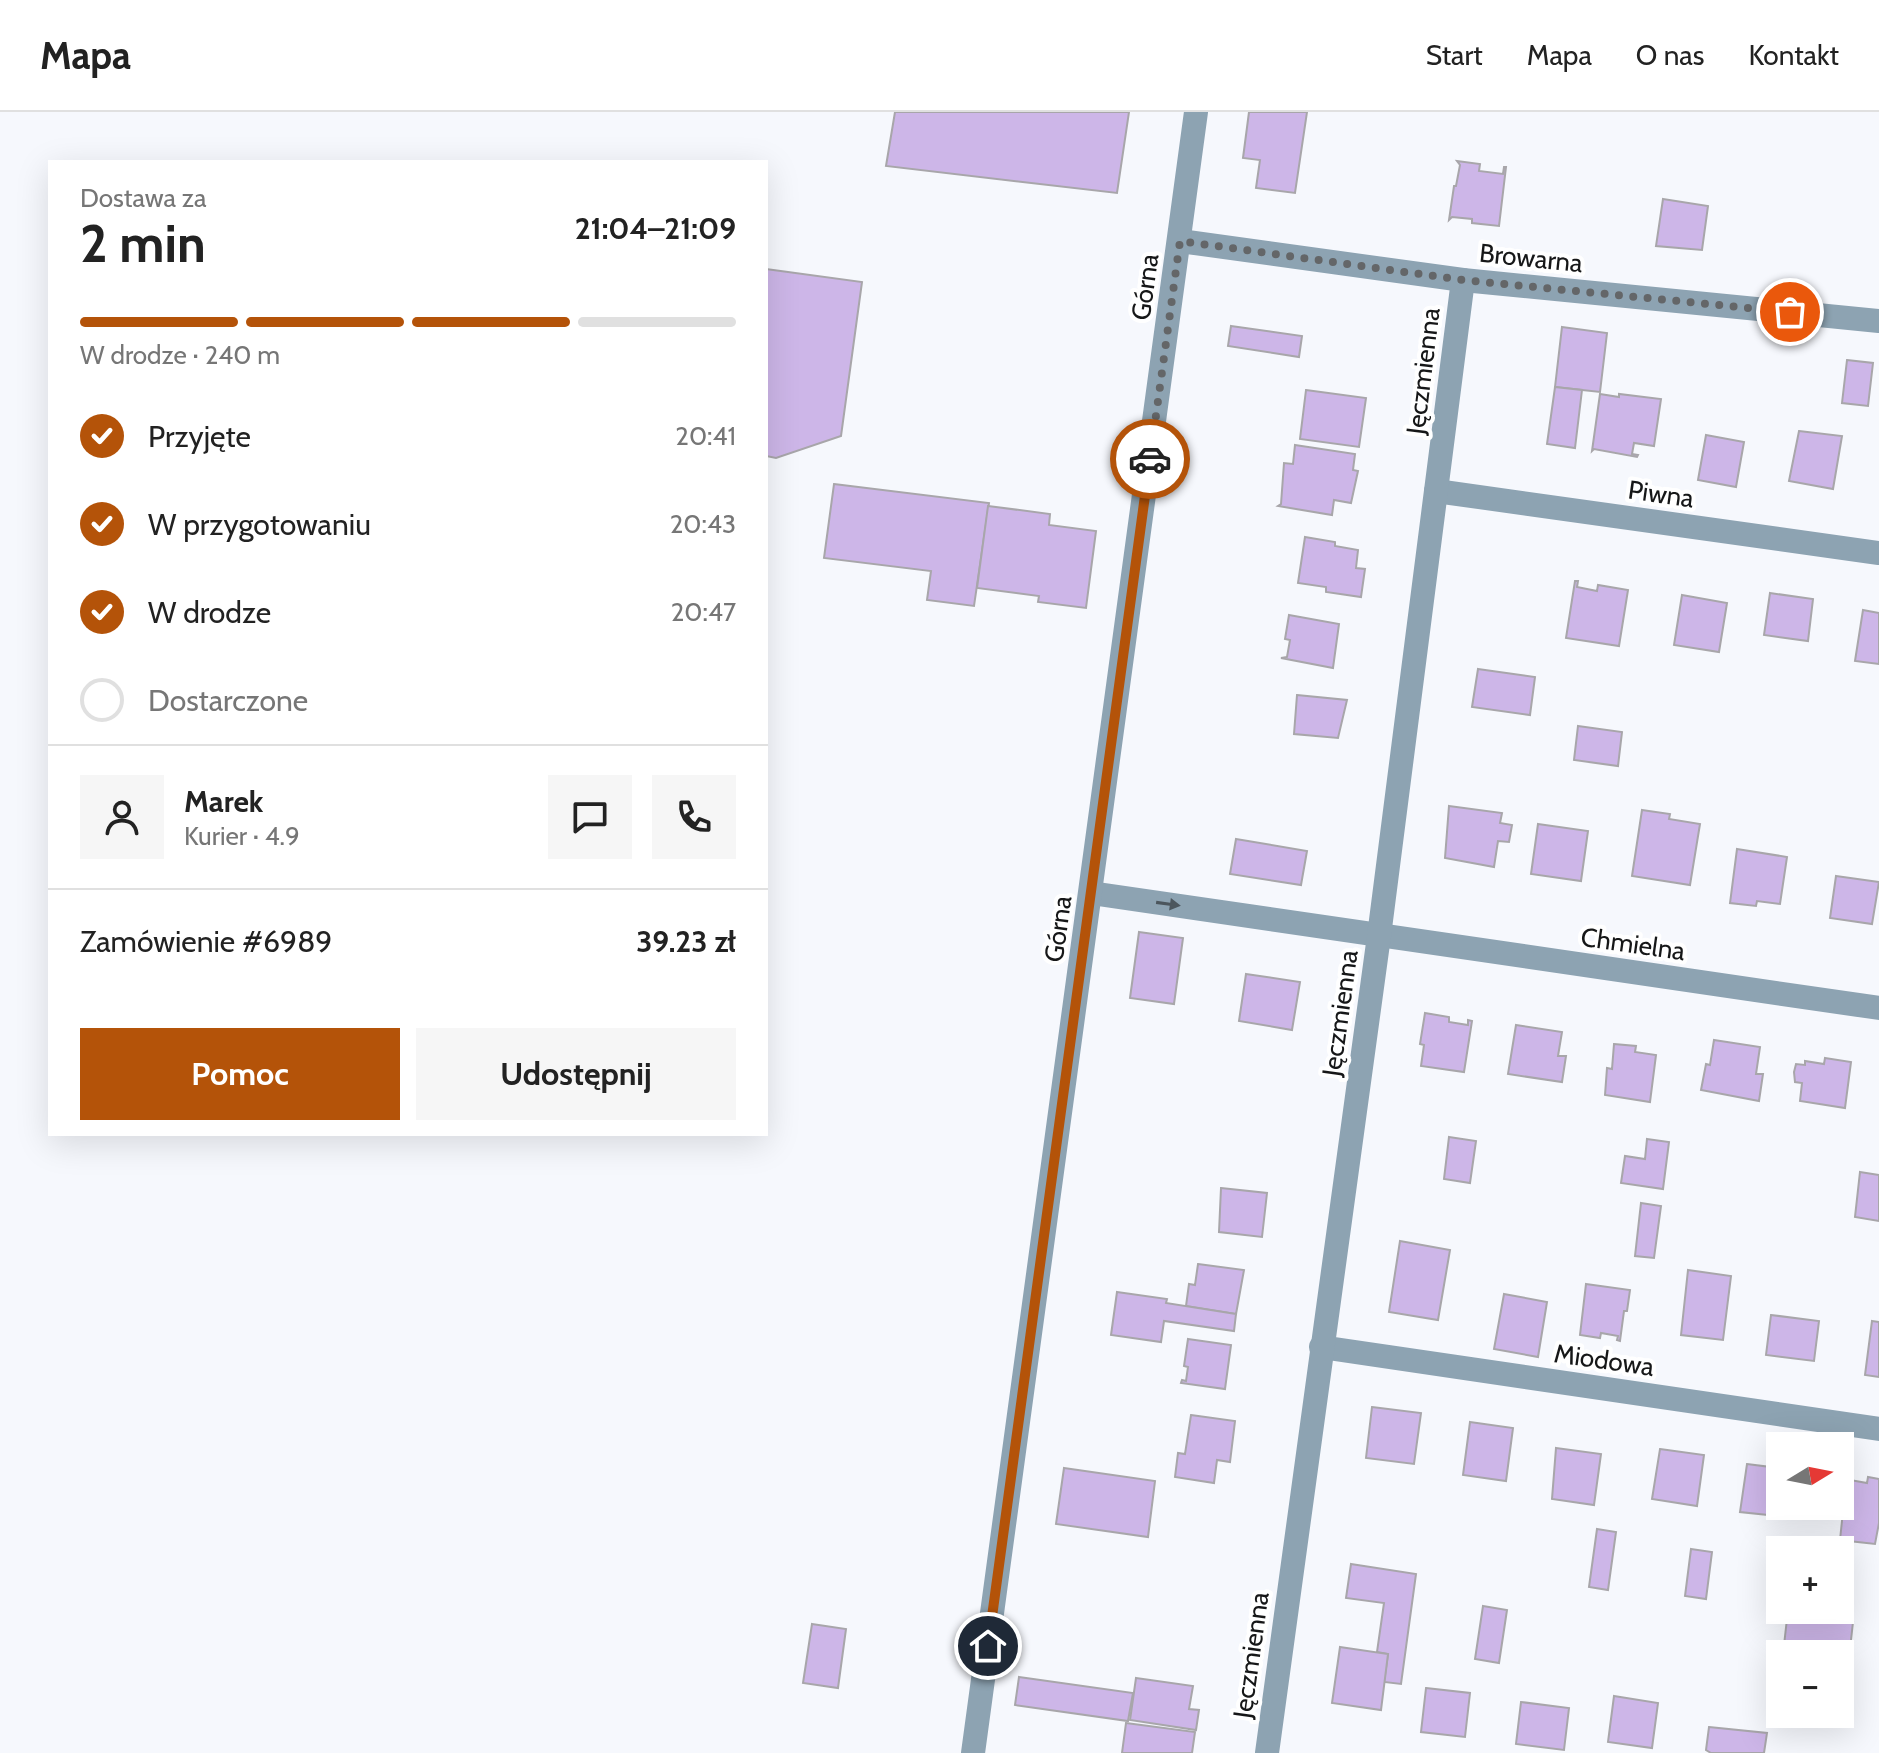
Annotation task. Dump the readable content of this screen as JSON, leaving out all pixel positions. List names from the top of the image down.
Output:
{
  "streets": {
    "street": [
      "Browarna",
      "Górna",
      "Jęczmienna",
      "Piwna",
      "Chmielna",
      "Miodowa"
    ]
  },
  "crossings": [
    ["Browarna", "Górna"],
    ["Browarna", "Jęczmienna"],
    ["Górna", "Chmielna"],
    ["Jęczmienna", "Piwna"],
    ["Jęczmienna", "Chmielna"],
    ["Jęczmienna", "Miodowa"]
  ],
  "one_way": ["Chmielna"],
  "north": "right",
  "page": {
    "header": "Mapa",
    "nav": [
      "Start",
      "Mapa",
      "O nas",
      "Kontakt"
    ],
    "heading": ["2 min", "Dostawa za", "21:04–21:09"],
    "panel": [
      "Marek",
      "Kurier · 4.9",
      "Zamówienie #6989",
      "39.23 zł"
    ],
    "bar": "W drodze · 240 m",
    "list": [
      ["Przyjęte", "20:41"],
      ["W przygotowaniu", "20:43"],
      ["W drodze", "20:47"],
      "Dostarczone"
    ],
    "buttons": ["Pomoc", "Udostępnij"],
    "map_buttons": ["+", "−"]
  }
}
